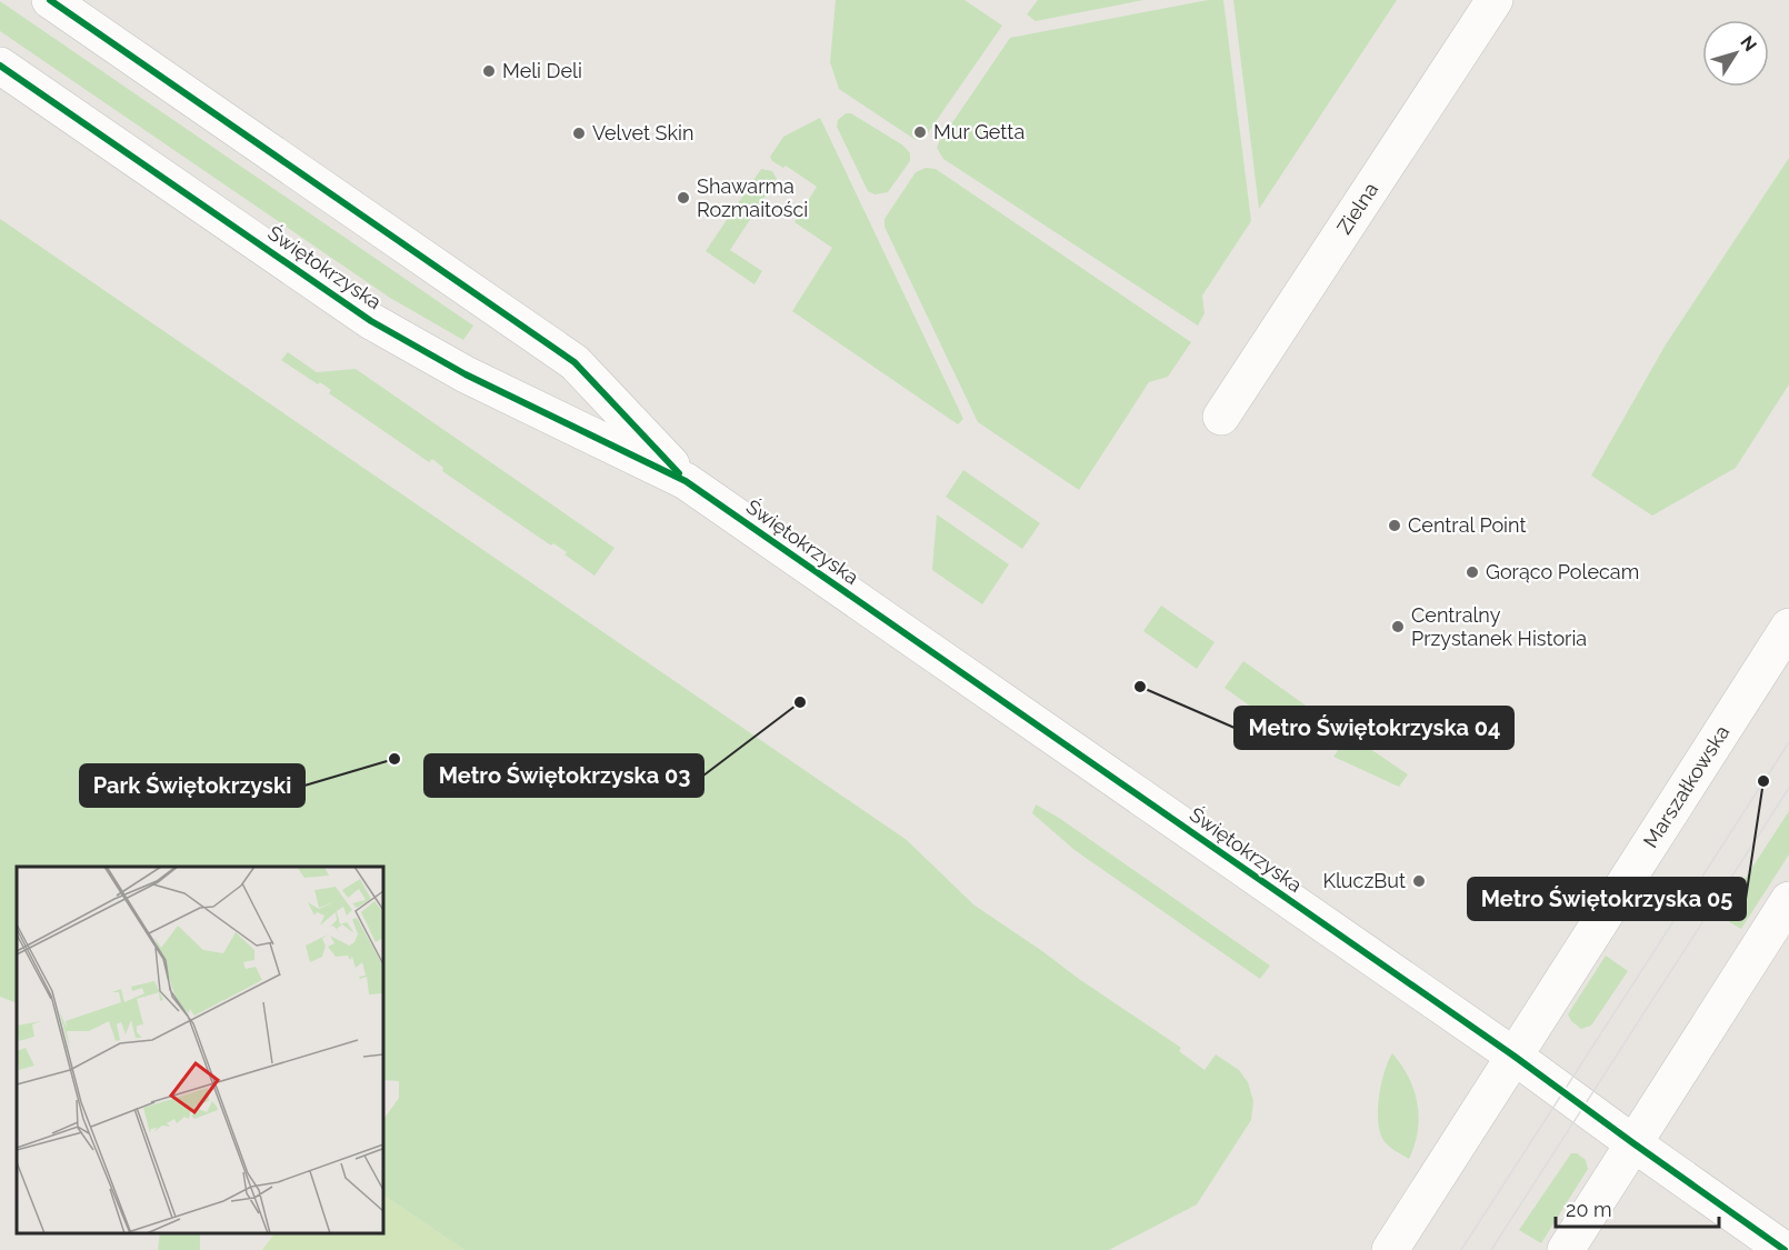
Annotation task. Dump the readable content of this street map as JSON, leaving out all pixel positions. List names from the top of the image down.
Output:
{
  "streets": {
    "street": ["Zielna", "Świętokrzyska", "Marszałkowska"]
  },
  "crossings": [
    ["Świętokrzyska", "Marszałkowska"]
  ],
  "places": [
    "Meli Deli",
    "Mur Getta",
    "Velvet Skin",
    "Shawarma Rozmaitości",
    "Central Point",
    "Gorąco Polecam",
    "Centralny Przystanek Historia",
    "Metro Świętokrzyska 04",
    "Metro Świętokrzyska 03",
    "Park Świętokrzyski",
    "Metro Świętokrzyska 05",
    "KluczBut"
  ],
  "scale_bar": "20 m",
  "north": "top right"
}
